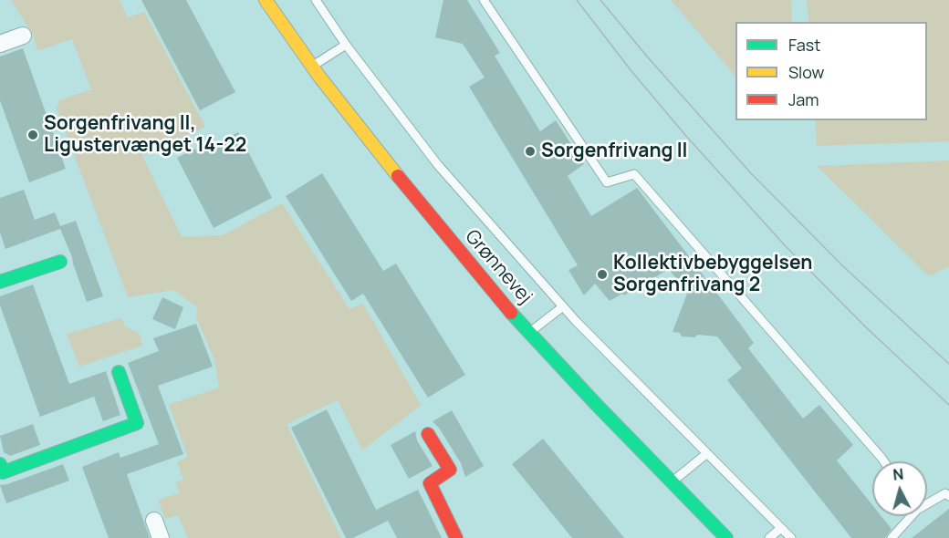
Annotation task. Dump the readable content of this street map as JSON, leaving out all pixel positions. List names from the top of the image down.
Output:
{
  "streets": {
    "street": ["Grønnevej"]
  },
  "places": ["Sorgenfrivang II, Ligustervænget 14-22", "Sorgenfrivang II", "Kollektivbebyggelsen Sorgenfrivang 2"],
  "legend": ["Fast", "Slow", "Jam"],
  "north": "top"
}
